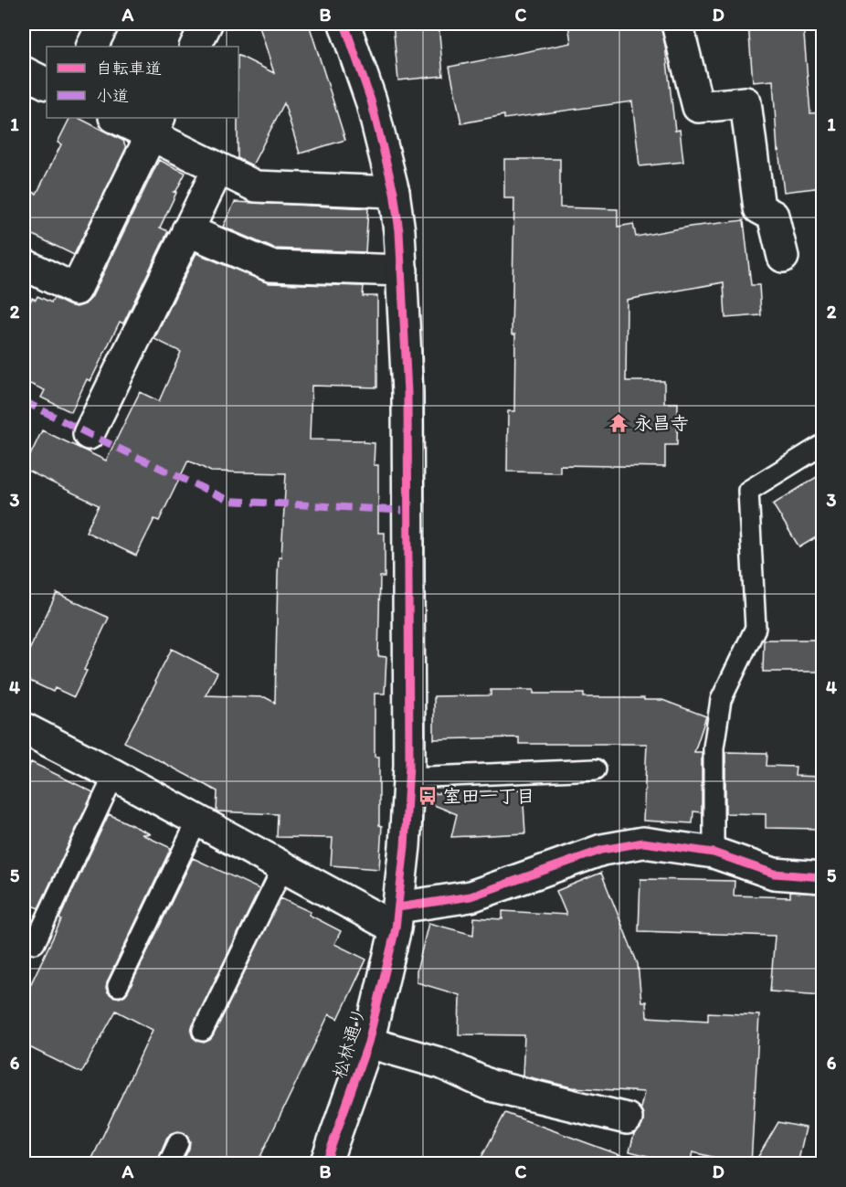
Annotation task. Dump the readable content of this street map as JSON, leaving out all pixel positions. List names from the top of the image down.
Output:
{
  "streets": {
    "street": ["松林通り"]
  },
  "places": {
    "temple": ["永昌寺"],
    "bus stop": ["室田一丁目"]
  },
  "legend": ["自転車道", "小道"],
  "grid": {
    "columns": [
      "A",
      "B",
      "C",
      "D"
    ],
    "rows": [
      "1",
      "2",
      "3",
      "4",
      "5",
      "6"
    ]
  }
}
